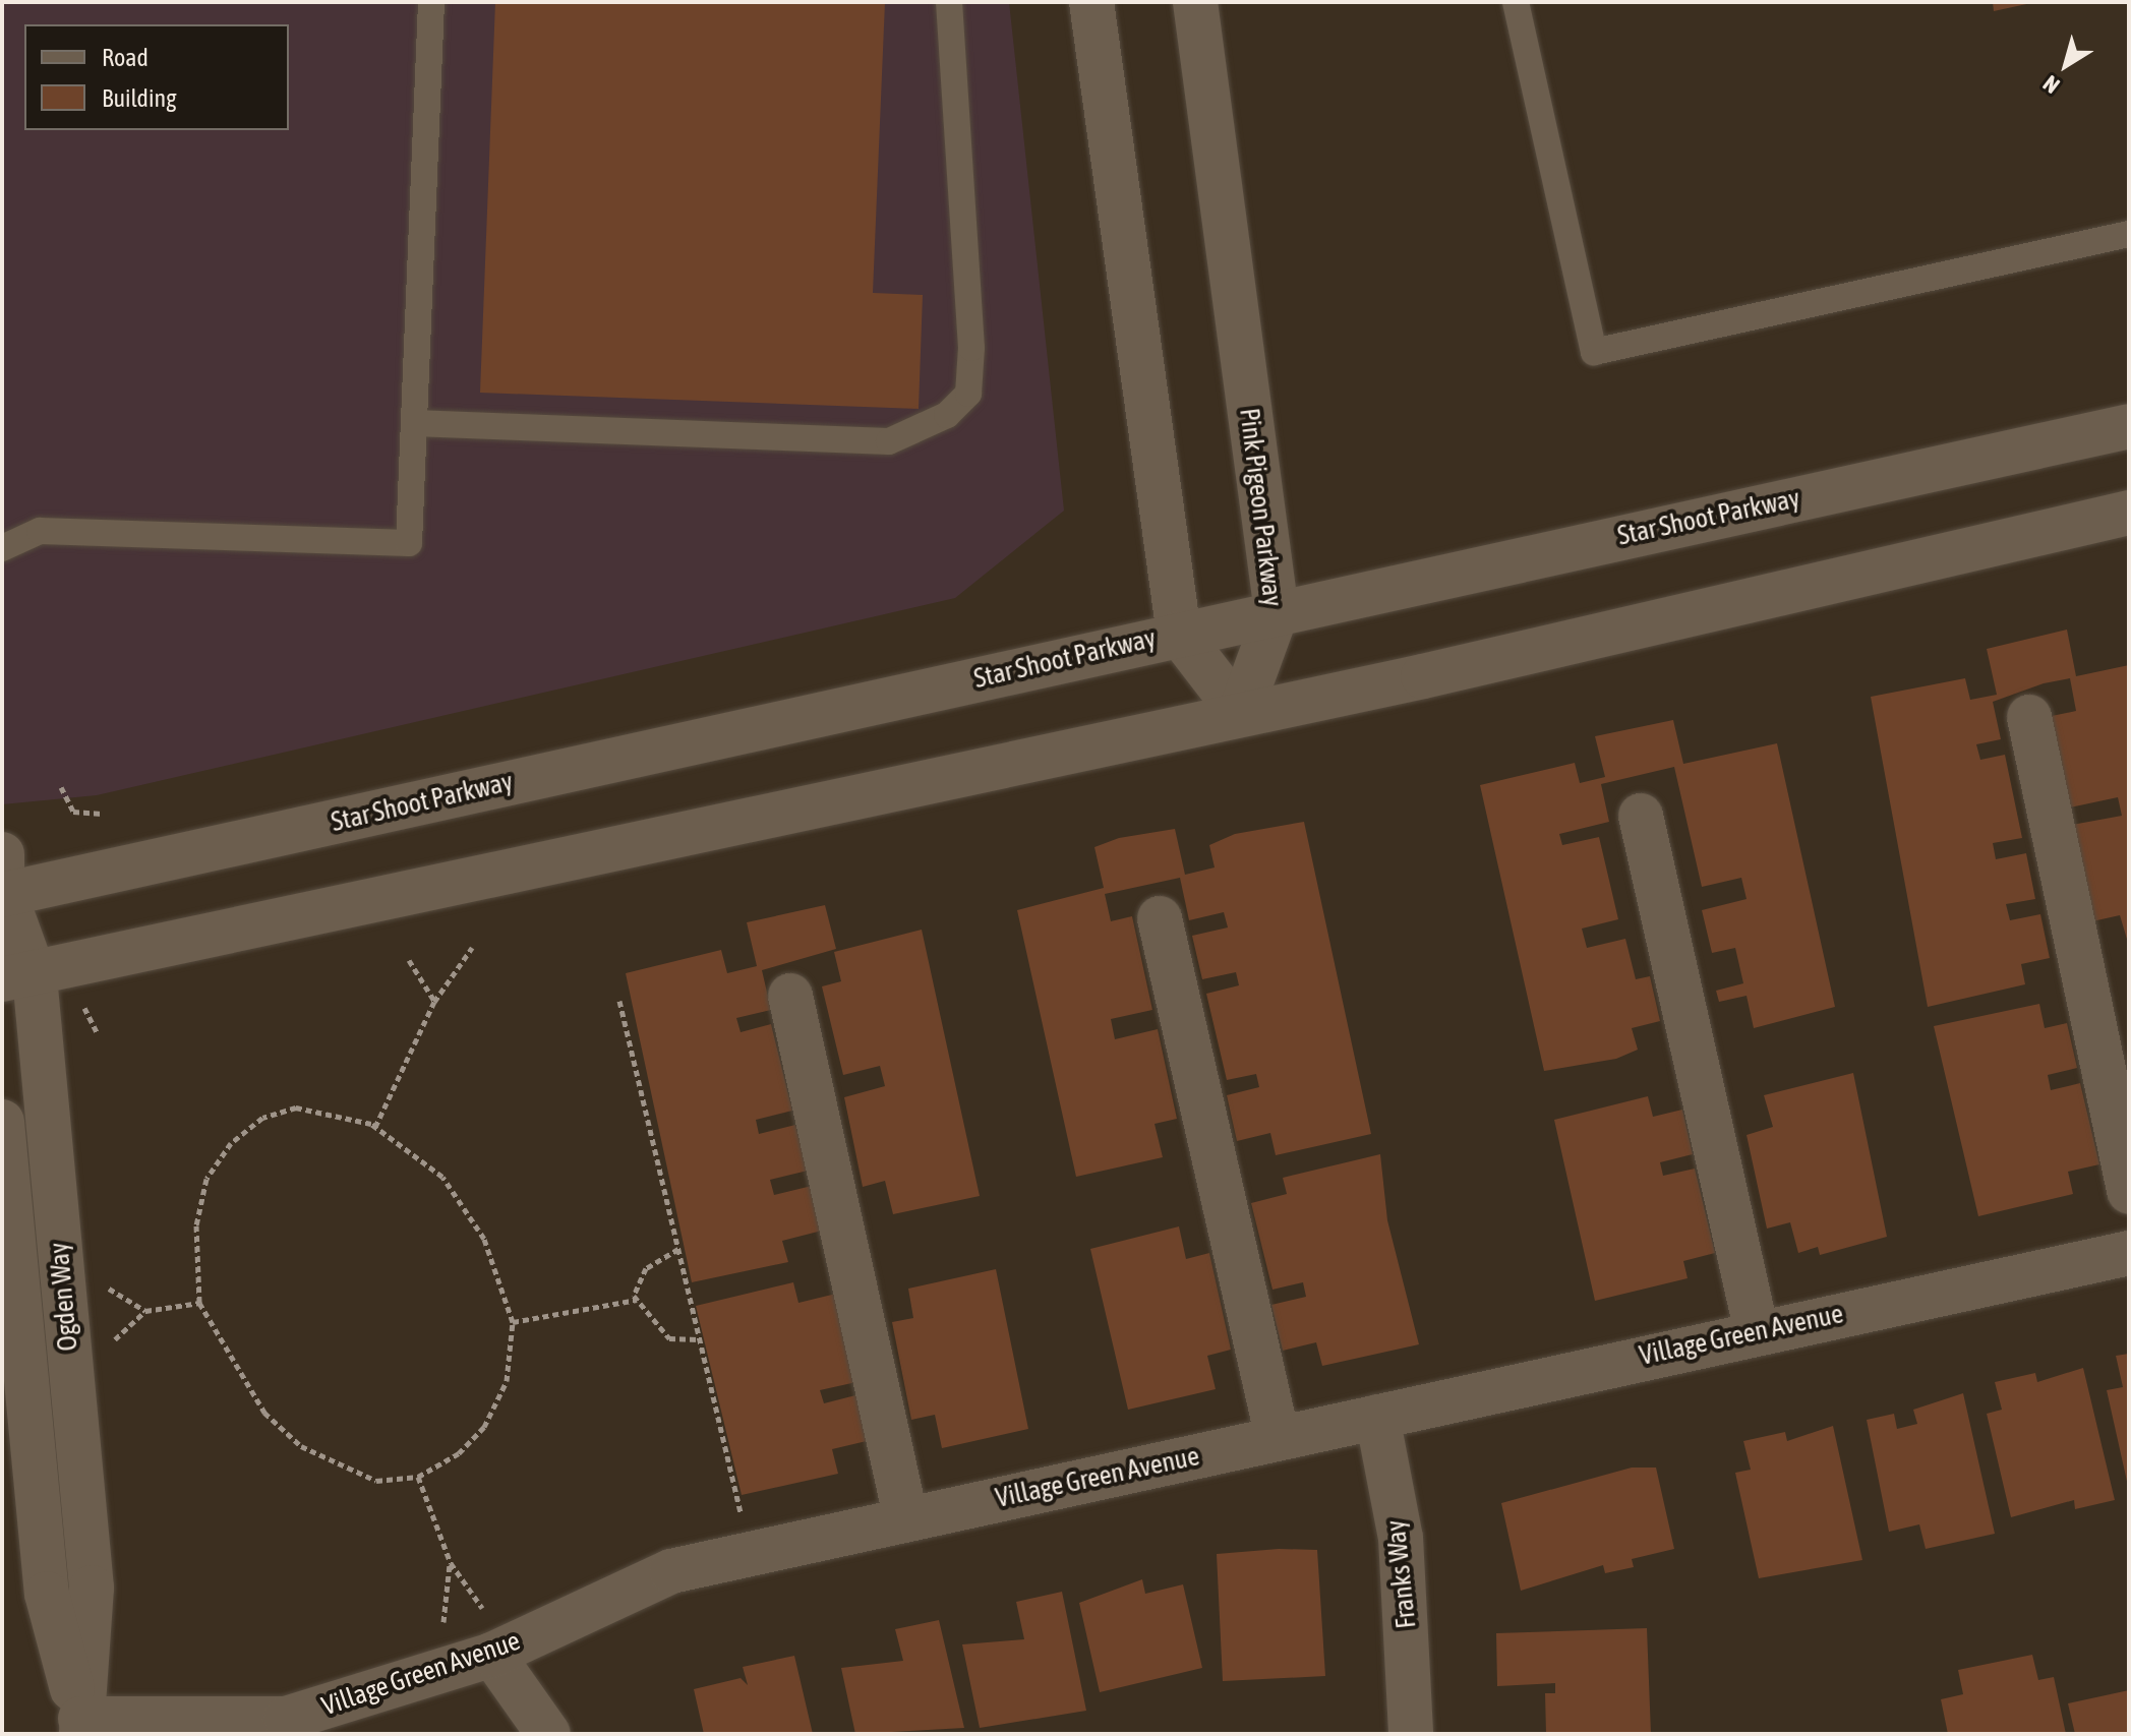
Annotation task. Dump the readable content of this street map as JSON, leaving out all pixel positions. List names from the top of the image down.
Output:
{
  "streets": {
    "street": [
      "Pink Pigeon Parkway",
      "Star Shoot Parkway",
      "Ogden Way",
      "Village Green Avenue",
      "Franks Way"
    ]
  },
  "crossings": [
    ["Pink Pigeon Parkway", "Star Shoot Parkway"],
    ["Star Shoot Parkway", "Ogden Way"],
    ["Ogden Way", "Village Green Avenue"],
    ["Village Green Avenue", "Franks Way"]
  ],
  "legend": ["Road", "Building"],
  "north": "bottom left"
}
